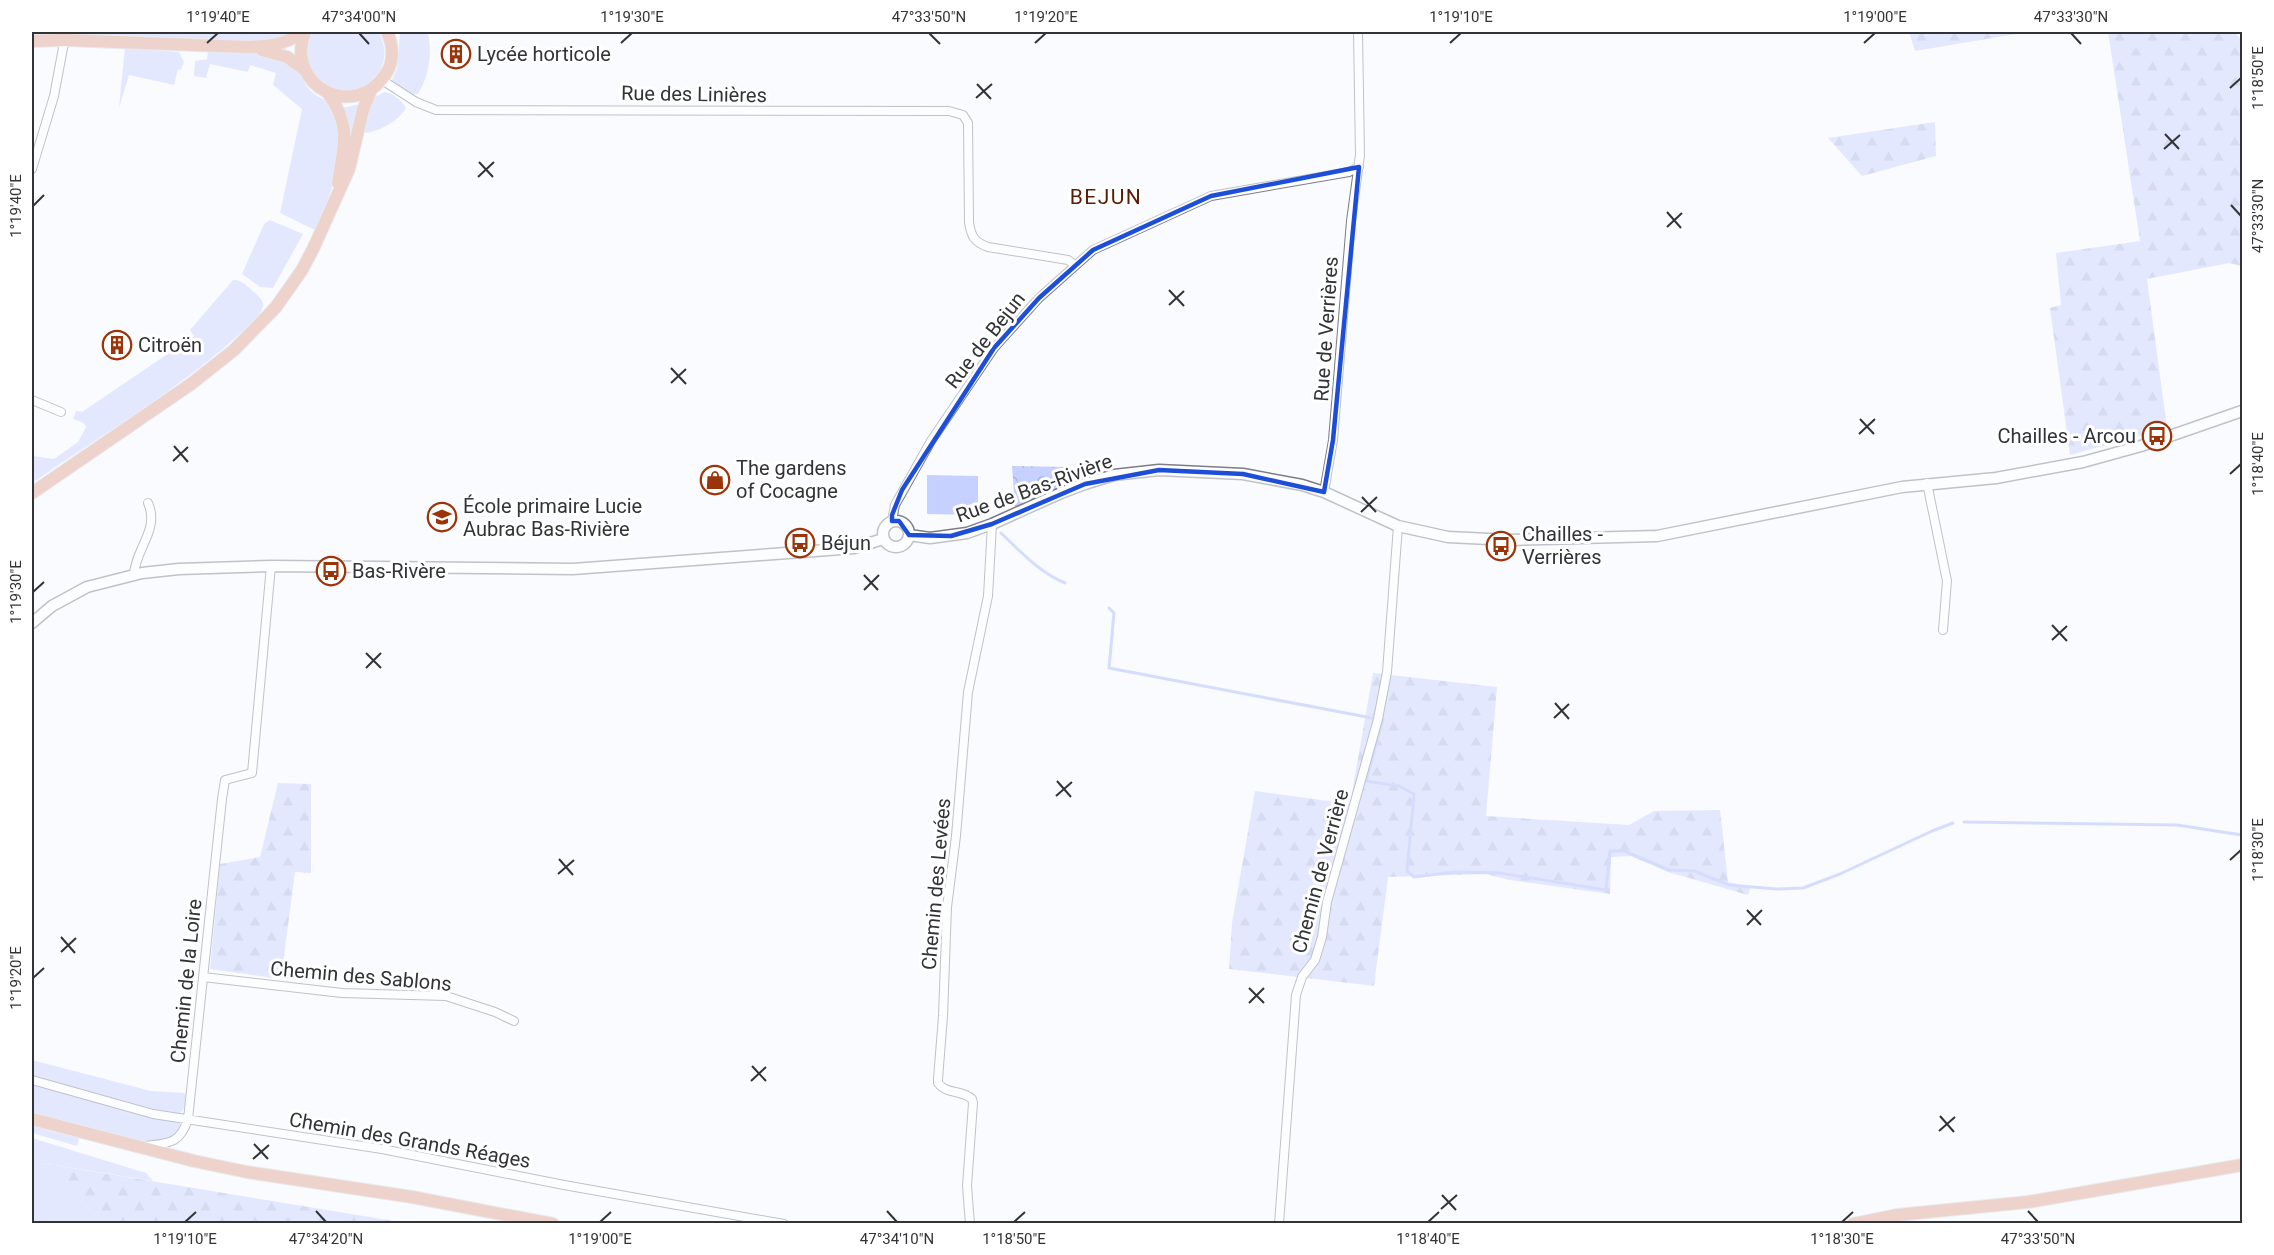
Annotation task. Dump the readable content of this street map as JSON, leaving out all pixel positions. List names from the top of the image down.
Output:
{
  "streets": {
    "street": [
      "Rue des Linières",
      "Rue de Verrières",
      "Rue de Bejun",
      "Rue de Bas-Rivière",
      "Chemin de Verrière",
      "Chemin des Levées",
      "Chemin des Sablons",
      "Chemin de la Loire",
      "Chemin des Grands Réages"
    ]
  },
  "crossings": [
    ["Rue des Linières", "Rue de Bejun"],
    ["Rue de Verrières", "Rue de Bejun"],
    ["Rue de Verrières", "Rue de Bas-Rivière"],
    ["Rue de Bejun", "Rue de Bas-Rivière"],
    ["Rue de Bas-Rivière", "Chemin de Verrière"],
    ["Rue de Bas-Rivière", "Chemin des Levées"],
    ["Chemin des Sablons", "Chemin de la Loire"],
    ["Chemin de la Loire", "Chemin des Grands Réages"]
  ],
  "districts": ["BEJUN"],
  "places": {
    "building": ["Lycée horticole", "Citroën"],
    "bus stop": [
      "Chailles - Arcou",
      "Béjun",
      "Chailles - Verrières",
      "Bas-Rivère"
    ],
    "shop": ["The gardens of Cocagne"],
    "school or university": ["École primaire Lucie Aubrac Bas-Rivière"]
  },
  "coordinates": [
    "1°19'40\"E",
    "47°34'00\"N",
    "1°19'30\"E",
    "47°33'50\"N",
    "1°19'20\"E",
    "1°19'10\"E",
    "1°19'00\"E",
    "47°33'30\"N",
    "1°18'50\"E",
    "1°18'40\"E",
    "1°18'30\"E",
    "47°34'20\"N",
    "47°34'10\"N"
  ]
}
